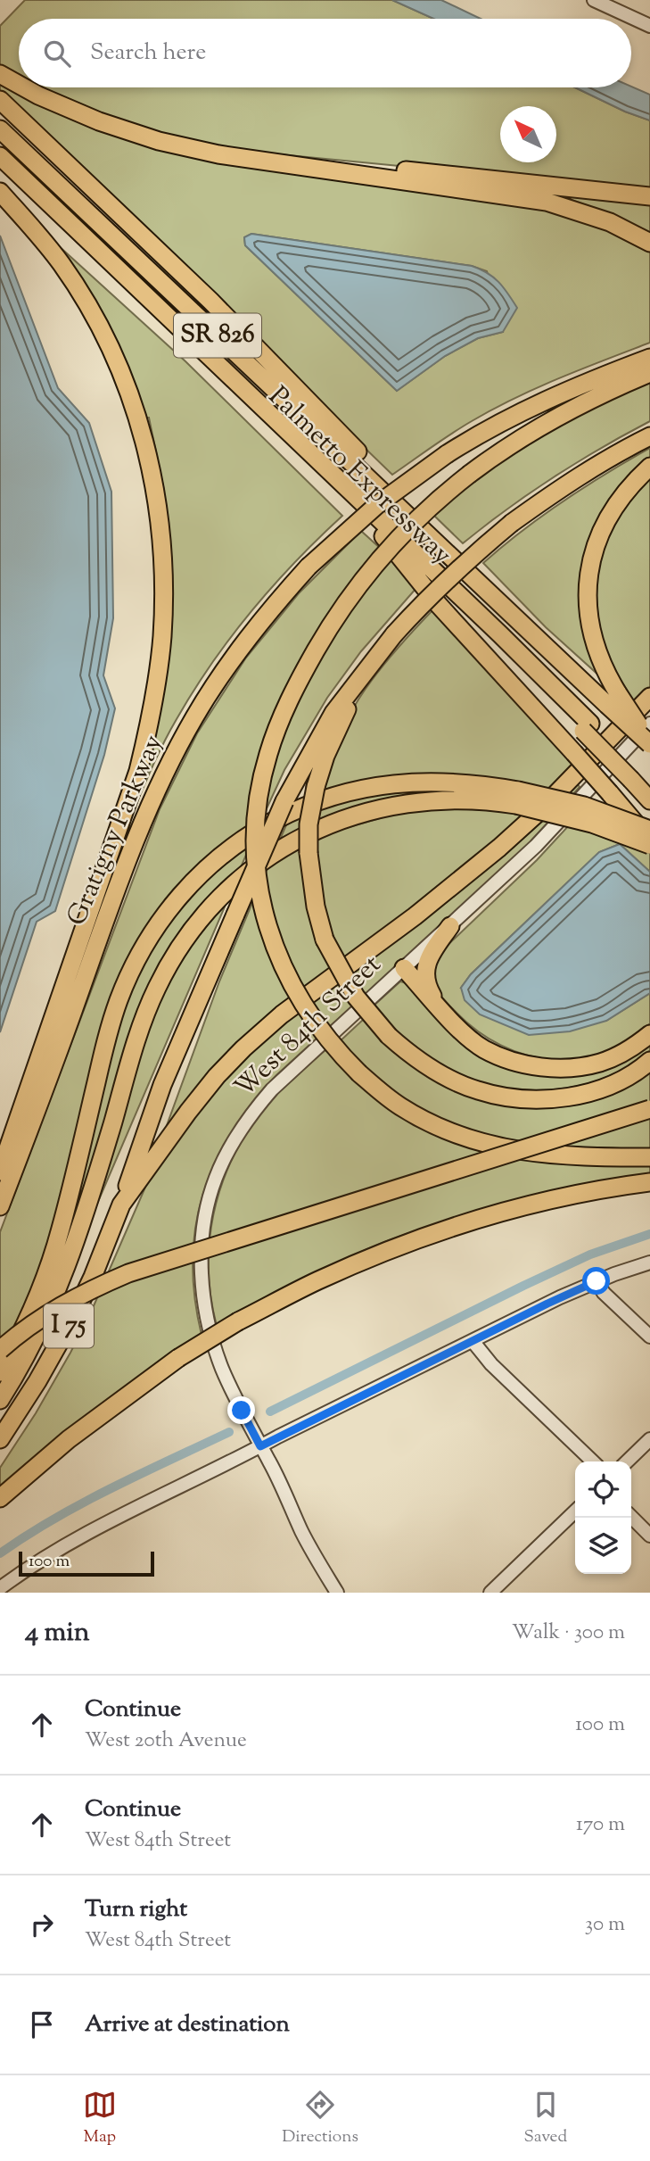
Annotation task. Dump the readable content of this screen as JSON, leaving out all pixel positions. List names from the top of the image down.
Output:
{
  "streets": {
    "highway": [
      "SR 826",
      "Palmetto Expressway",
      "Gratigny Parkway",
      "I 75"
    ],
    "street": ["West 84th Street"]
  },
  "scale_bar": "100 m",
  "north": "top left",
  "page": {
    "search": "Search here",
    "scale": "100 m",
    "heading": ["4 min", "Walk · 300 m"],
    "list": [
      ["Continue", "West 20th Avenue", "100 m"],
      ["Continue", "West 84th Street", "170 m"],
      ["Turn right", "West 84th Street", "30 m"],
      "Arrive at destination"
    ],
    "nav": ["Map", "Directions", "Saved"]
  }
}
